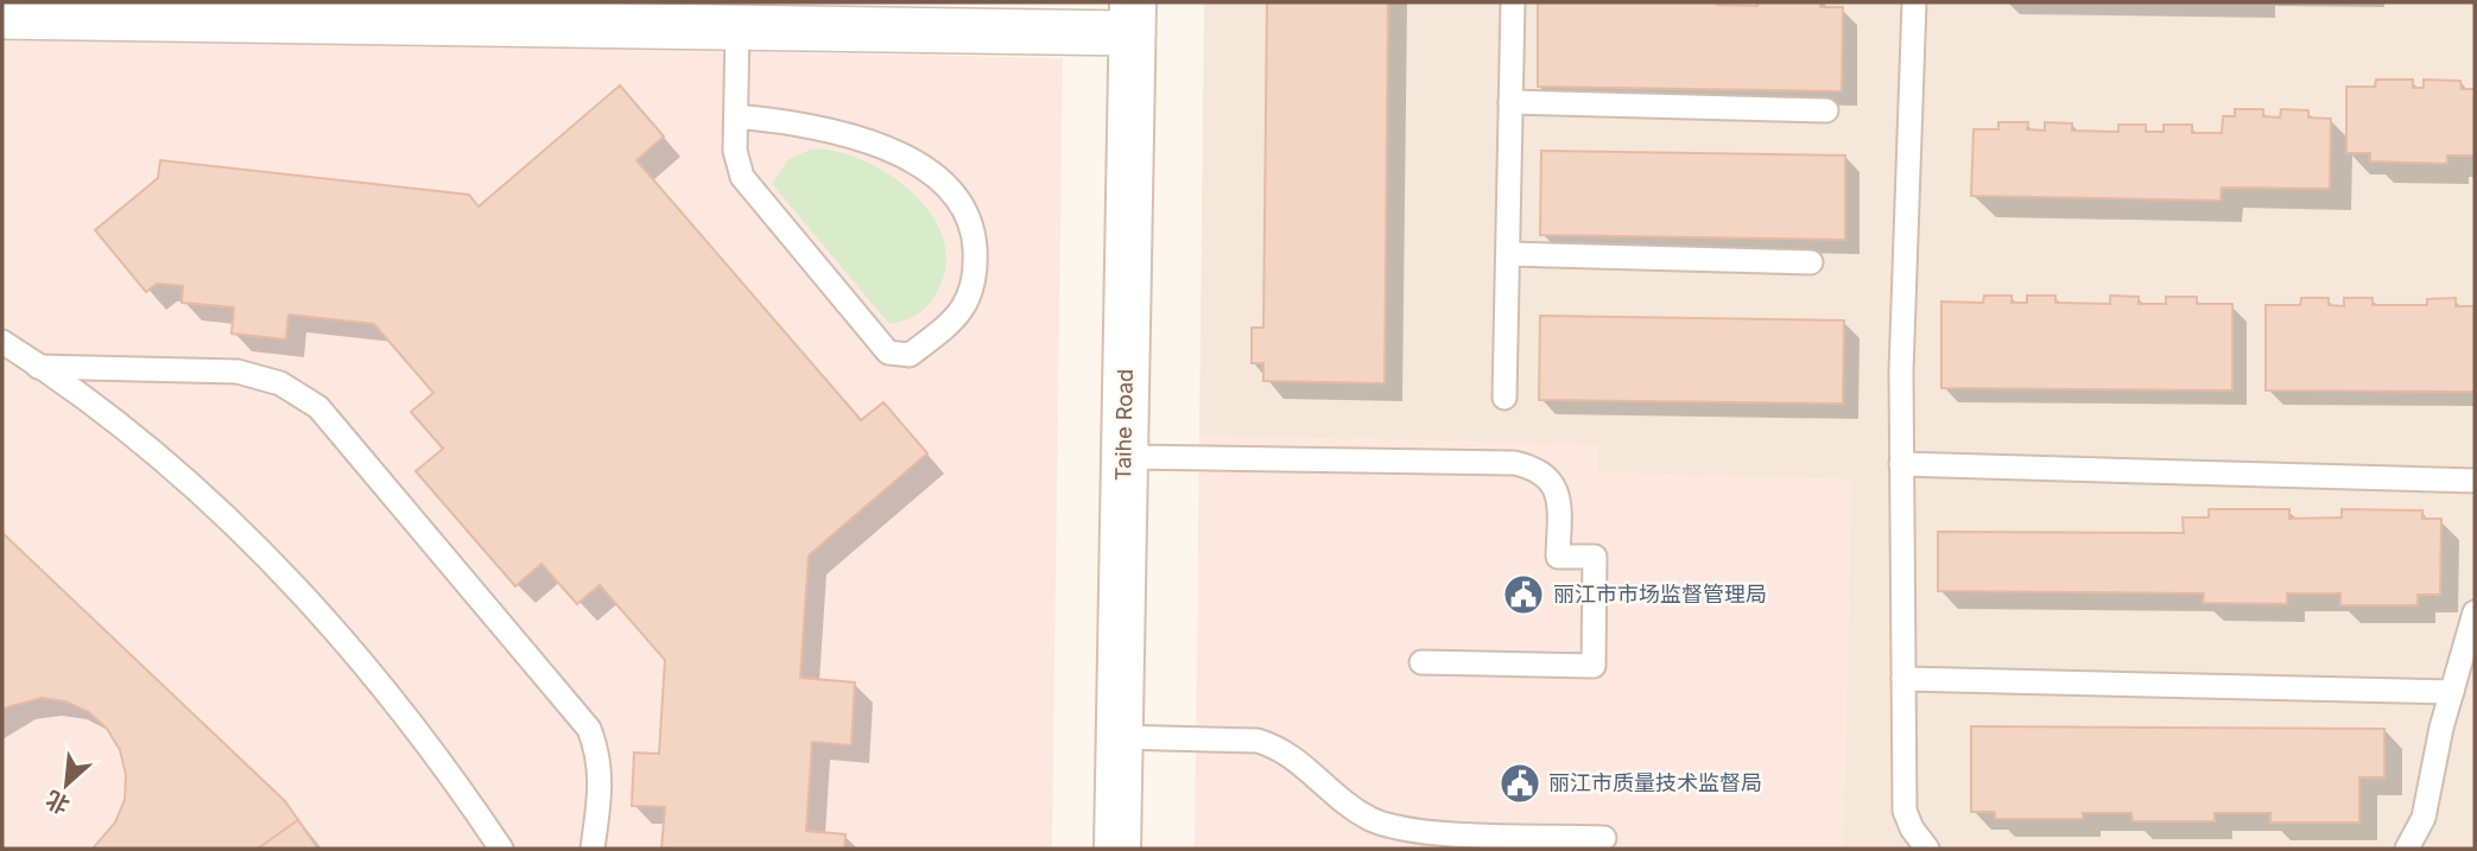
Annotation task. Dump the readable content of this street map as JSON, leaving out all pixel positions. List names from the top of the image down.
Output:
{
  "streets": {
    "street": ["Taihe Road"]
  },
  "places": {
    "public building": ["丽江市市场监督管理局", "丽江市质量技术监督局"]
  },
  "north": "bottom left"
}
